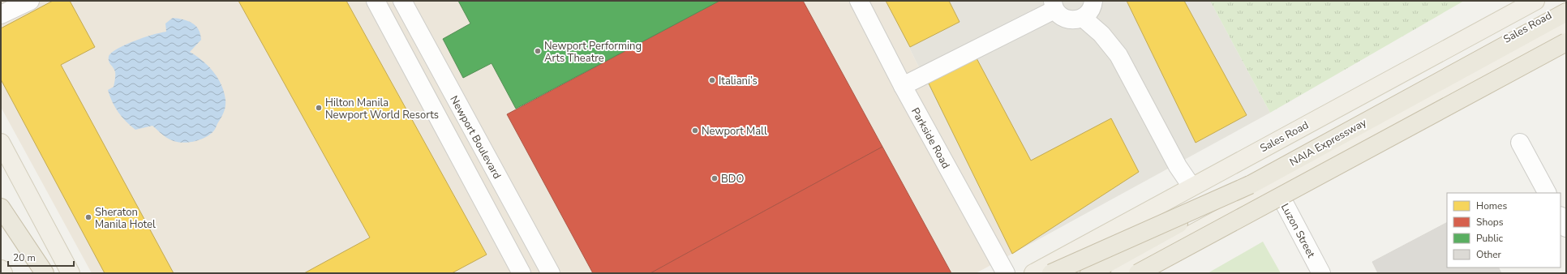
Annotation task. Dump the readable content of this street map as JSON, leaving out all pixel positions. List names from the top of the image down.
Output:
{
  "streets": {
    "highway": ["NAIA Expressway"],
    "main road": ["Sales Road"],
    "street": ["Newport Boulevard", "Parkside Road", "Luzon Street"]
  },
  "crossings": [
    ["Sales Road", "Luzon Street"]
  ],
  "places": [
    "Newport Performing Arts Theatre",
    "Italiani’s",
    "Hilton Manila Newport World Resorts",
    "Newport Mall",
    "BDO",
    "Sheraton Manila Hotel"
  ],
  "legend": [
    "Homes",
    "Shops",
    "Public",
    "Other"
  ],
  "scale_bar": "20 m"
}
